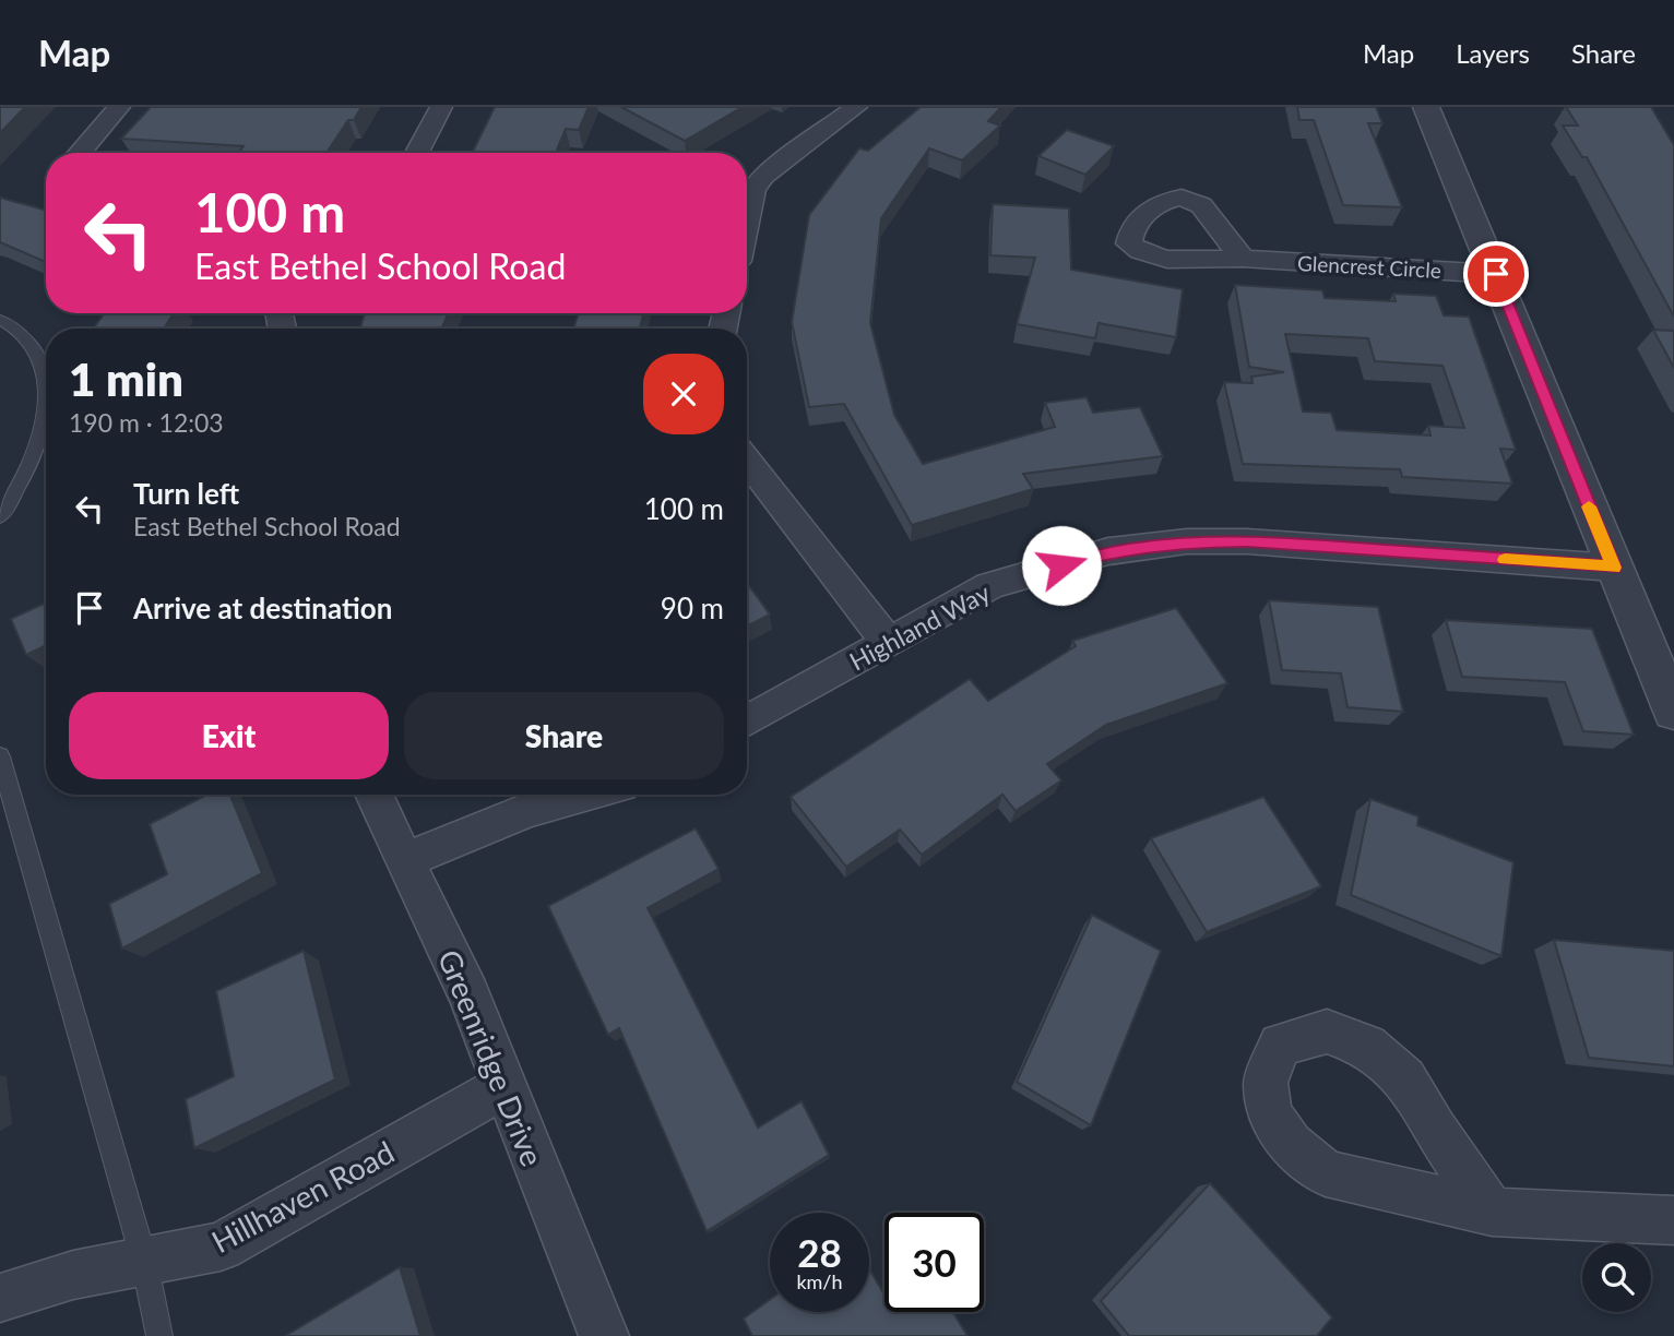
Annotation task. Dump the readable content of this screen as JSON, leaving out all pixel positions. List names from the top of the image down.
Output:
{
  "streets": {
    "street": [
      "Glencrest Circle",
      "Highland Way",
      "Greenridge Drive",
      "Hillhaven Road"
    ]
  },
  "crossings": [
    ["Greenridge Drive", "Hillhaven Road"]
  ],
  "page": {
    "header": "Map",
    "nav": ["Map", "Layers", "Share"],
    "turn": ["100 m", "East Bethel School Road"],
    "heading": ["1 min", "190 m · 12:03"],
    "list": [
      {
        "name": "Turn left",
        "note": "East Bethel School Road",
        "value": "100 m"
      },
      {
        "name": "Arrive at destination",
        "value": "90 m"
      }
    ],
    "buttons": ["Exit", "Share"],
    "speed": "28 km/h",
    "limit": "30"
  }
}
